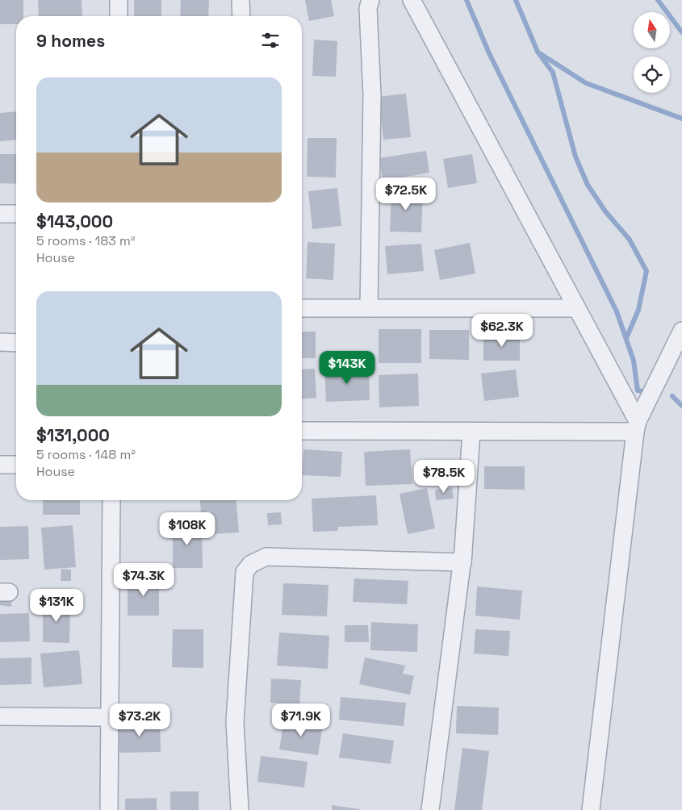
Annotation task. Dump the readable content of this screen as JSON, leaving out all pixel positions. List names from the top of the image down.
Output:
{
  "north": "top",
  "page": {
    "heading": "9 homes",
    "list": [
      {
        "name": "$143,000",
        "note": "5 rooms · 183 m² · House"
      },
      {
        "name": "$131,000",
        "note": "5 rooms · 148 m² · House"
      }
    ],
    "price": [
      "$72.5K",
      "$62.3K",
      "$143K",
      "$78.5K",
      "$108K",
      "$74.3K",
      "$131K",
      "$73.2K",
      "$71.9K"
    ]
  }
}
